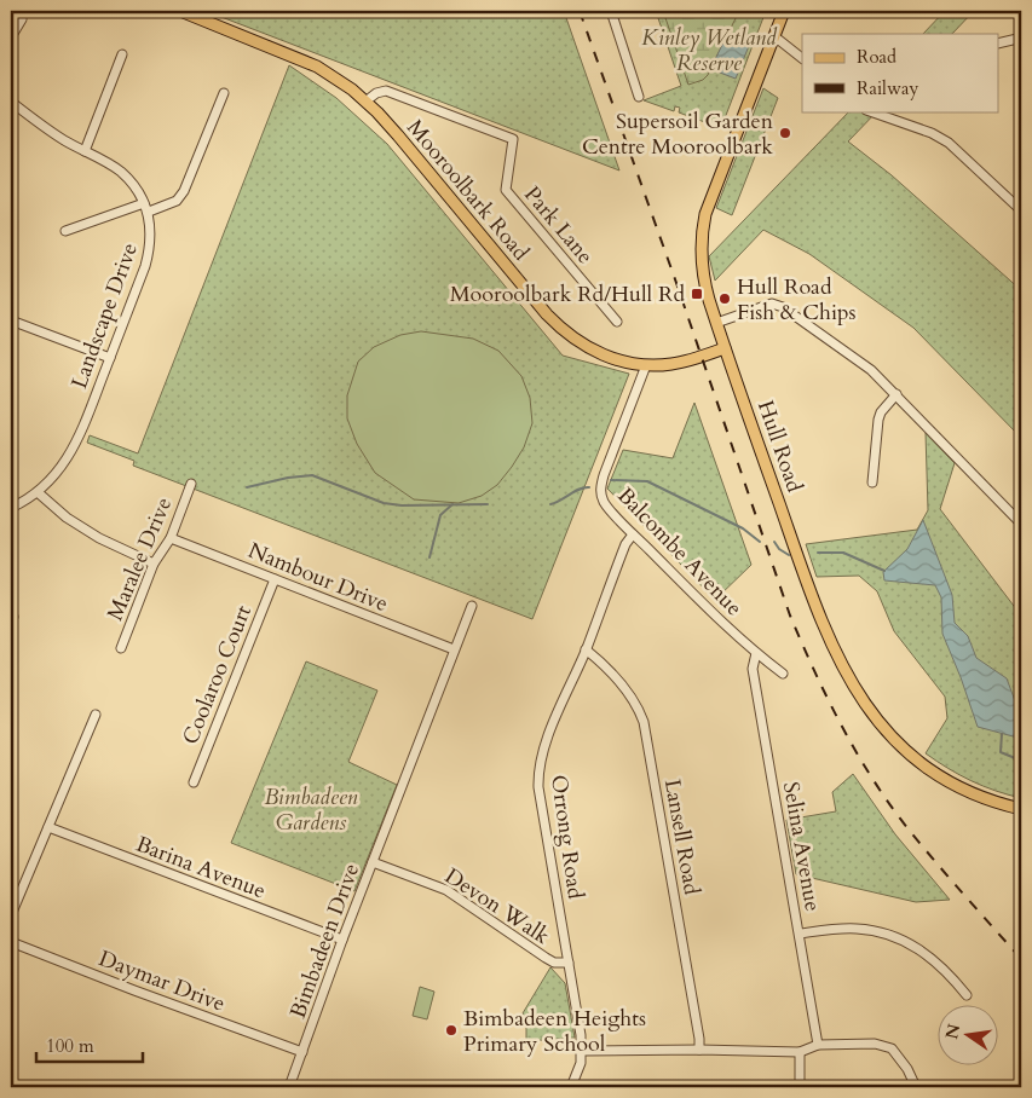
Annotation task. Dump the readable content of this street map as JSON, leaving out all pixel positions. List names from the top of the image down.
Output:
{
  "streets": {
    "main road": ["Mooroolbark Road", "Hull Road"],
    "street": [
      "Park Lane",
      "Landscape Drive",
      "Balcombe Avenue",
      "Maralee Drive",
      "Nambour Drive",
      "Coolaroo Court",
      "Orrong Road",
      "Lansell Road",
      "Selina Avenue",
      "Barina Avenue",
      "Devon Walk",
      "Bimbadeen Drive",
      "Daymar Drive"
    ]
  },
  "crossings": [
    ["Mooroolbark Road", "Park Lane"],
    ["Mooroolbark Road", "Hull Road"],
    ["Mooroolbark Road", "Balcombe Avenue"],
    ["Balcombe Avenue", "Orrong Road"],
    ["Balcombe Avenue", "Selina Avenue"],
    ["Maralee Drive", "Nambour Drive"],
    ["Nambour Drive", "Coolaroo Court"],
    ["Nambour Drive", "Bimbadeen Drive"],
    ["Orrong Road", "Lansell Road"],
    ["Orrong Road", "Devon Walk"],
    ["Barina Avenue", "Bimbadeen Drive"],
    ["Devon Walk", "Bimbadeen Drive"],
    ["Bimbadeen Drive", "Daymar Drive"]
  ],
  "parks": ["Kinley Wetland Reserve", "Bimbadeen Gardens"],
  "places": {
    "other": ["Supersoil Garden Centre Mooroolbark", "Hull Road Fish & Chips", "Bimbadeen Heights Primary School"],
    "transit": ["Mooroolbark Rd/Hull Rd"]
  },
  "legend": ["Road", "Railway"],
  "scale_bar": "100 m",
  "north": "left"
}
